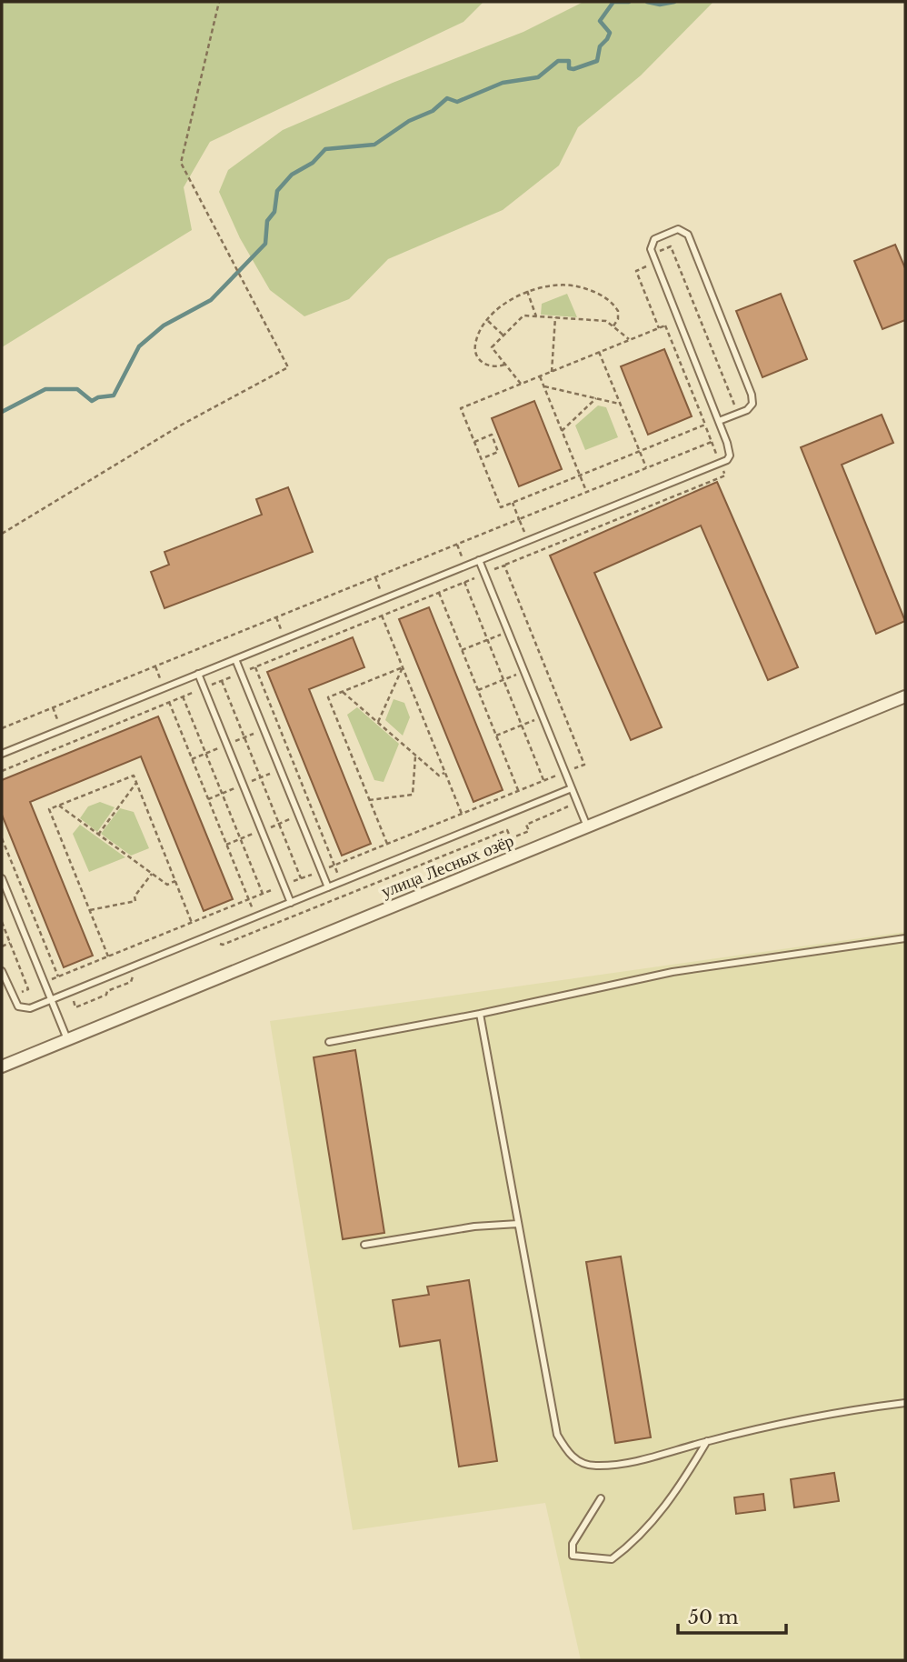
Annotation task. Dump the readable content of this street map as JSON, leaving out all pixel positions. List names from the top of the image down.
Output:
{
  "streets": {
    "street": ["улица Лесных озёр"]
  },
  "scale_bar": "50 m"
}
